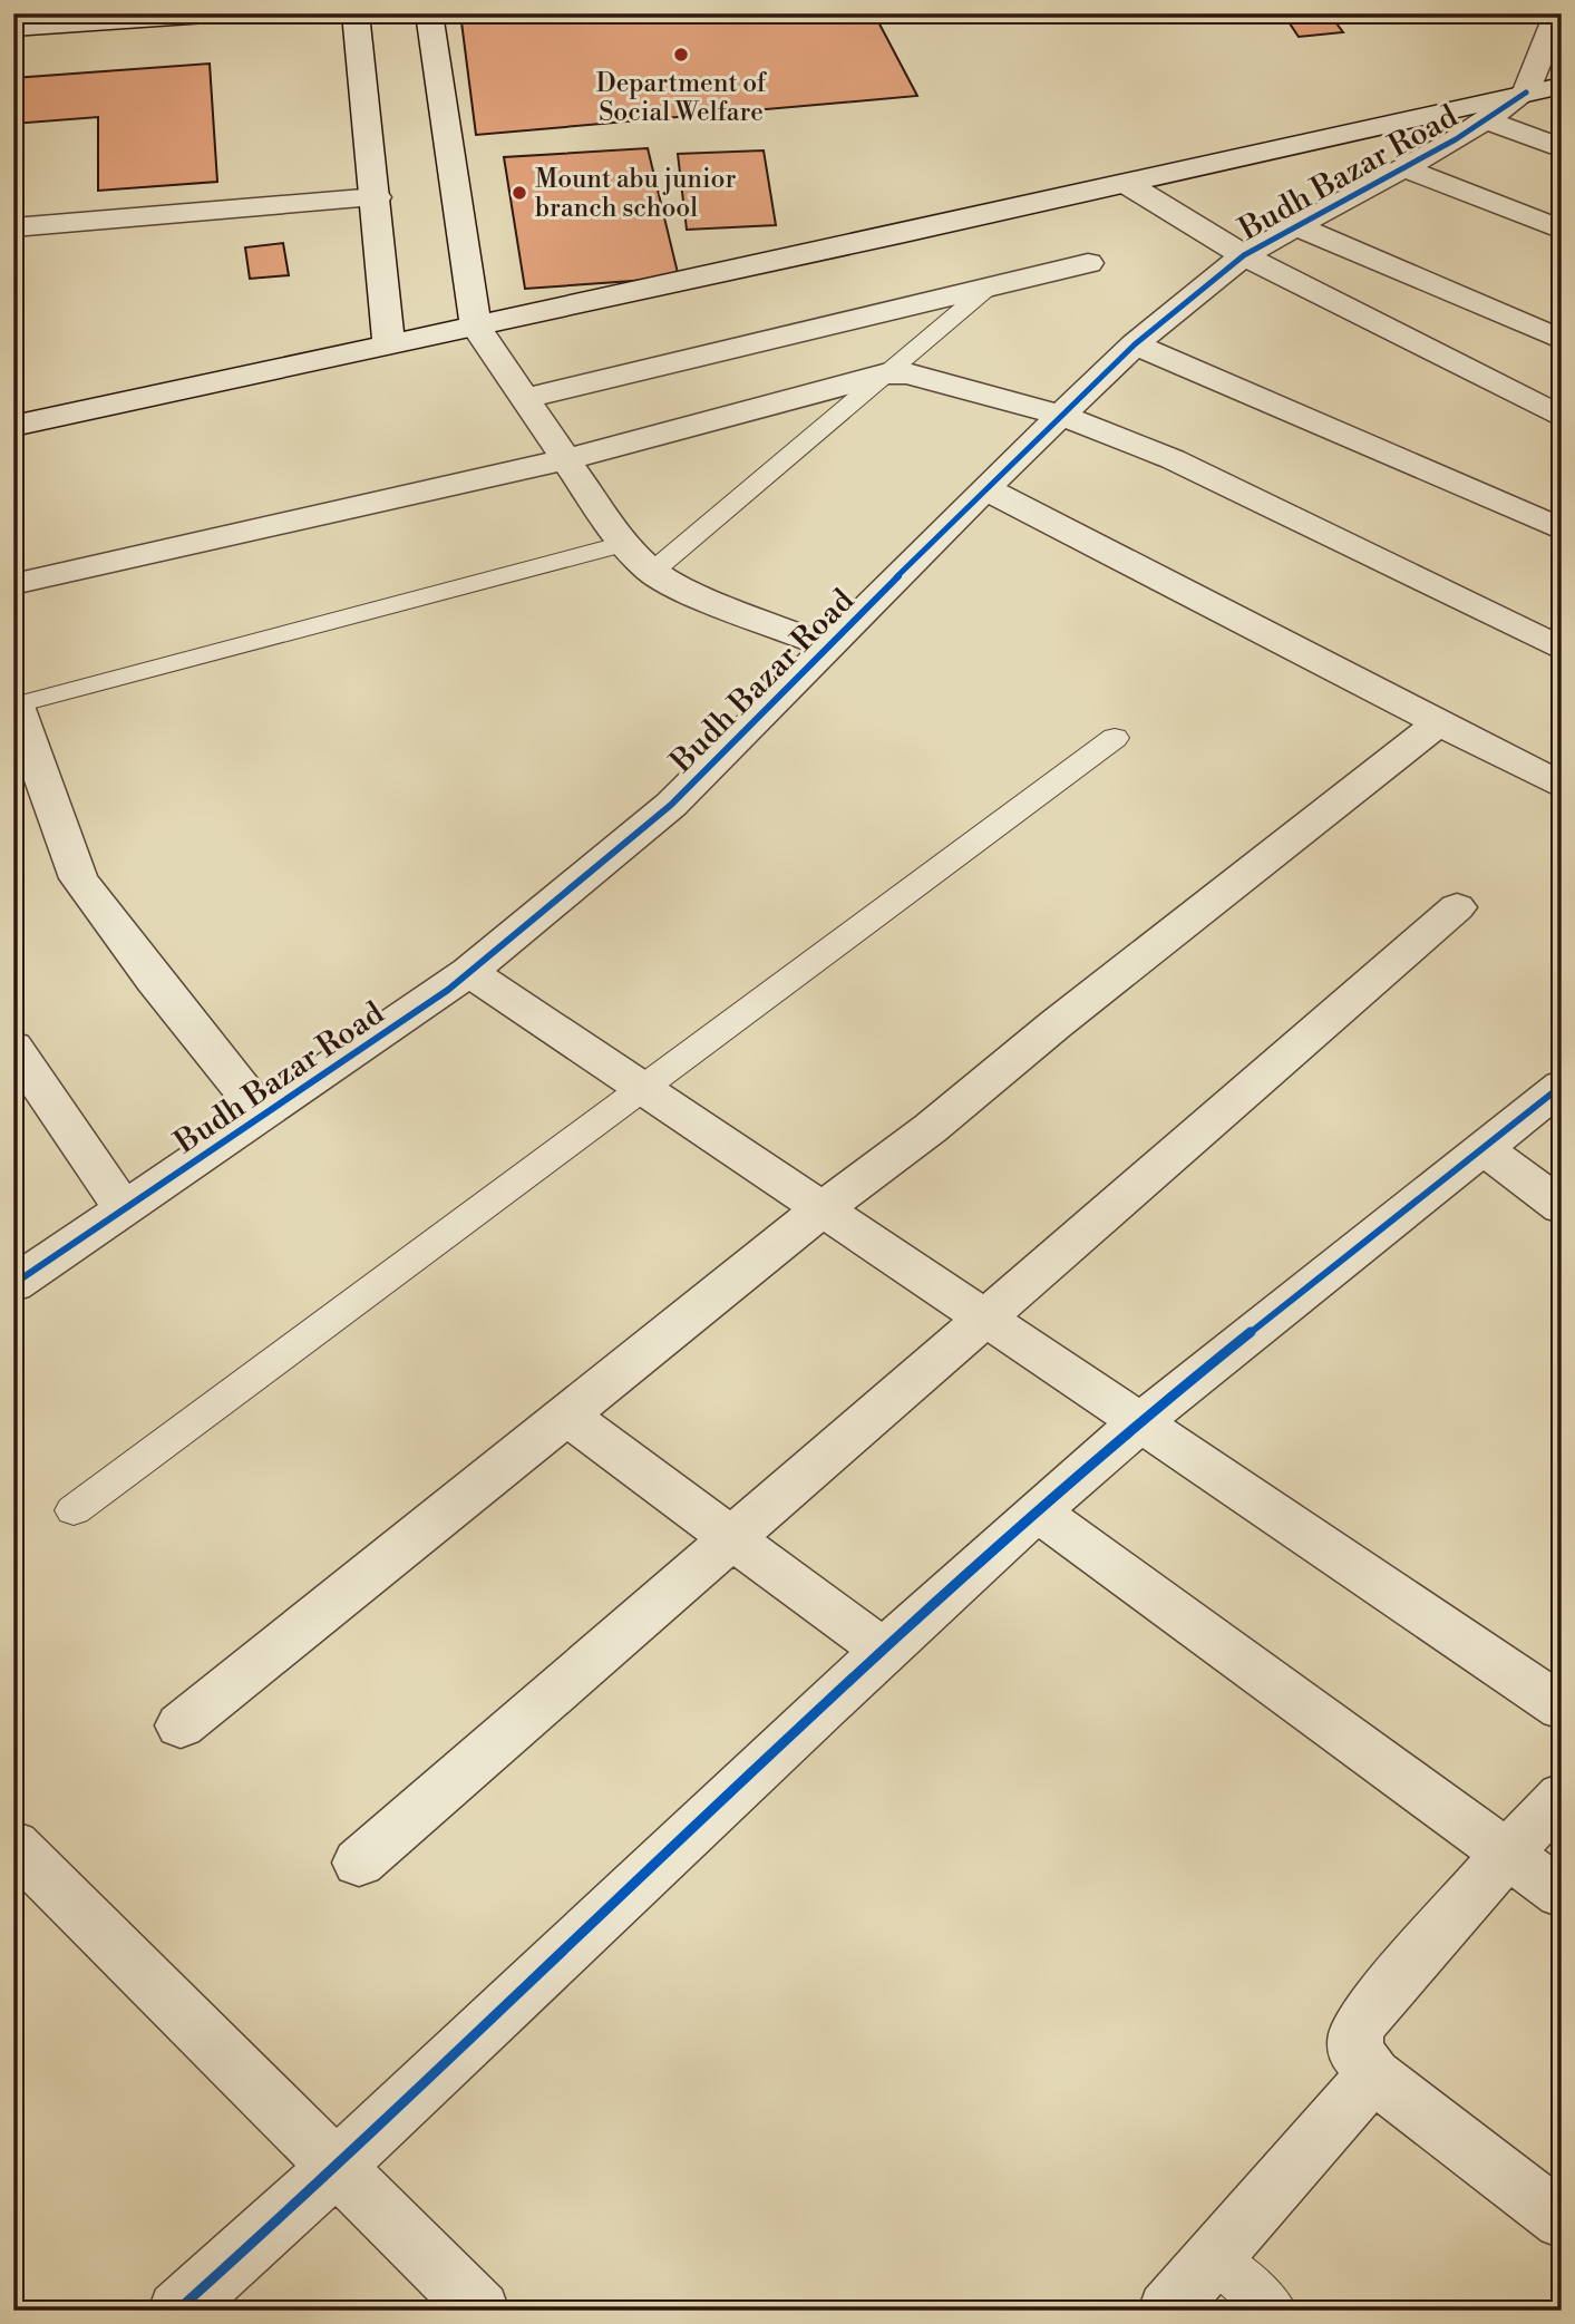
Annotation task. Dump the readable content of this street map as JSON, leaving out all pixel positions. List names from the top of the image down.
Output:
{
  "streets": {
    "street": ["Budh Bazar Road"]
  },
  "places": ["Department of Social Welfare", "Mount abu junior branch school"]
}
